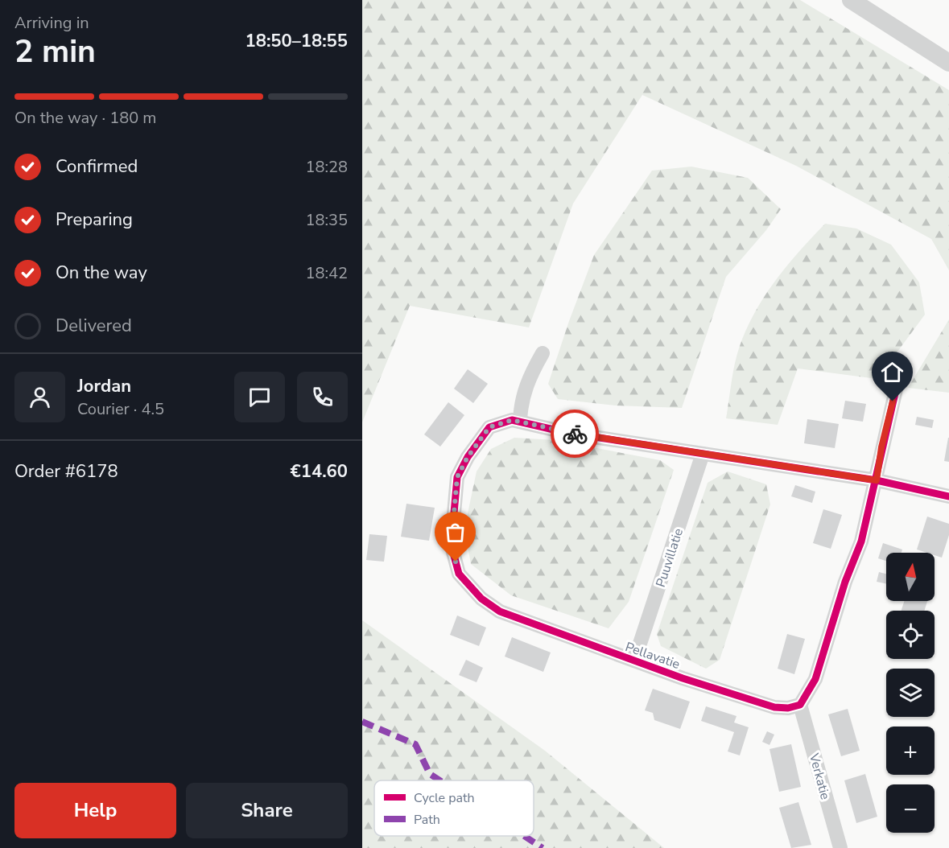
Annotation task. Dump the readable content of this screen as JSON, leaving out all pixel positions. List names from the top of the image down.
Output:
{
  "streets": {
    "street": ["Puuvillatie", "Pellavatie", "Verkatie"]
  },
  "crossings": [
    ["Puuvillatie", "Pellavatie"],
    ["Pellavatie", "Verkatie"]
  ],
  "legend": ["Cycle path", "Path"],
  "north": "top",
  "page": {
    "heading": ["2 min", "Arriving in", "18:50–18:55"],
    "panel": [
      "Jordan",
      "Courier · 4.5",
      "Order #6178",
      "€14.60"
    ],
    "bar": "On the way · 180 m",
    "list": [
      ["Confirmed", "18:28"],
      ["Preparing", "18:35"],
      ["On the way", "18:42"],
      "Delivered"
    ],
    "map_buttons": ["+", "−"],
    "buttons": ["Help", "Share"]
  }
}
